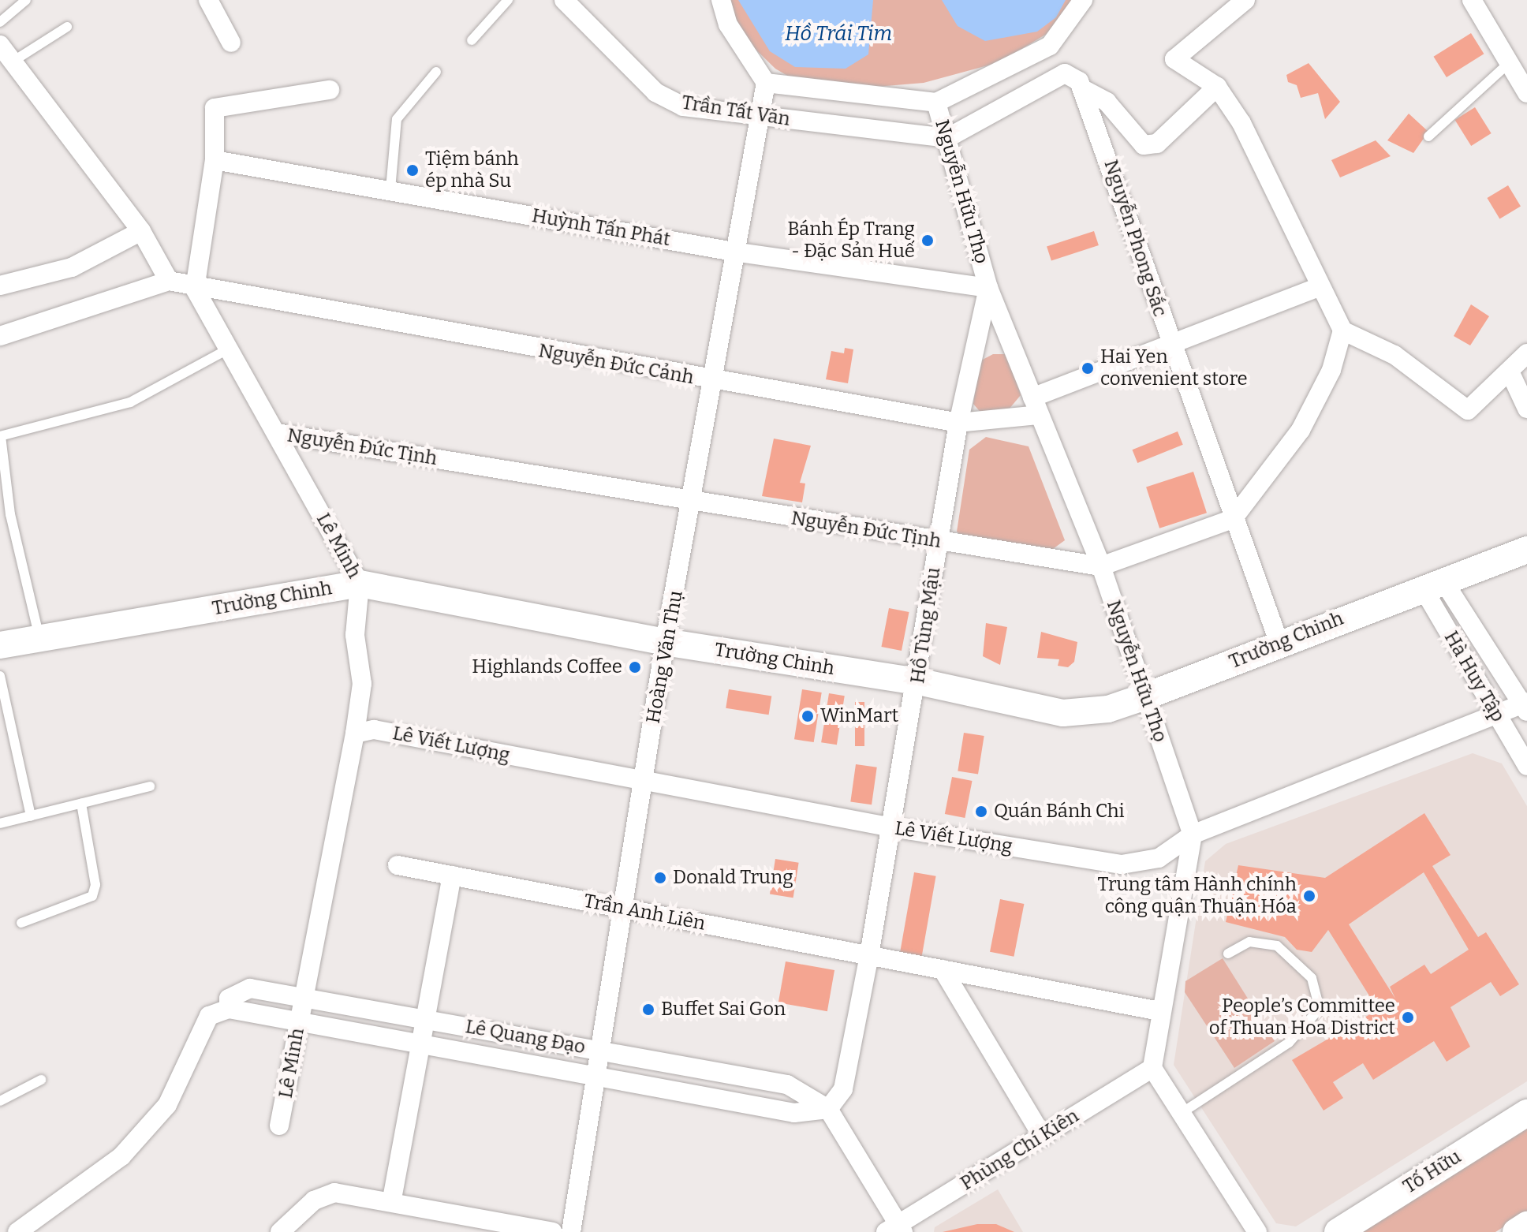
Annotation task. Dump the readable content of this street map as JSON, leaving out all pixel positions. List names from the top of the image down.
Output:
{
  "streets": {
    "street": [
      "Trần Tất Văn",
      "Nguyễn Hữu Thọ",
      "Huỳnh Tấn Phát",
      "Nguyễn Phong Sắc",
      "Nguyễn Đức Cảnh",
      "Nguyễn Đức Tịnh",
      "Lê Minh",
      "Trường Chinh",
      "Hồ Tùng Mậu",
      "Hoàng Văn Thụ",
      "Hà Huy Tập",
      "Lê Viết Lượng",
      "Trần Anh Liên",
      "Lê Quang Đạo",
      "Phùng Chí Kiên",
      "Tố Hữu"
    ]
  },
  "crossings": [
    ["Trần Tất Văn", "Nguyễn Hữu Thọ"],
    ["Trần Tất Văn", "Hoàng Văn Thụ"],
    ["Nguyễn Hữu Thọ", "Huỳnh Tấn Phát"],
    ["Nguyễn Hữu Thọ", "Nguyễn Đức Cảnh"],
    ["Nguyễn Hữu Thọ", "Nguyễn Đức Tịnh"],
    ["Nguyễn Hữu Thọ", "Trường Chinh"],
    ["Nguyễn Hữu Thọ", "Hồ Tùng Mậu"],
    ["Nguyễn Hữu Thọ", "Lê Viết Lượng"],
    ["Nguyễn Hữu Thọ", "Trần Anh Liên"],
    ["Nguyễn Hữu Thọ", "Phùng Chí Kiên"],
    ["Huỳnh Tấn Phát", "Hồ Tùng Mậu"],
    ["Huỳnh Tấn Phát", "Hoàng Văn Thụ"],
    ["Nguyễn Phong Sắc", "Nguyễn Đức Cảnh"],
    ["Nguyễn Phong Sắc", "Nguyễn Đức Tịnh"],
    ["Nguyễn Phong Sắc", "Trường Chinh"],
    ["Nguyễn Đức Cảnh", "Lê Minh"],
    ["Nguyễn Đức Cảnh", "Hồ Tùng Mậu"],
    ["Nguyễn Đức Cảnh", "Hoàng Văn Thụ"],
    ["Nguyễn Đức Tịnh", "Lê Minh"],
    ["Nguyễn Đức Tịnh", "Hồ Tùng Mậu"],
    ["Nguyễn Đức Tịnh", "Hoàng Văn Thụ"],
    ["Lê Minh", "Trường Chinh"],
    ["Lê Minh", "Lê Viết Lượng"],
    ["Lê Minh", "Lê Quang Đạo"],
    ["Trường Chinh", "Hồ Tùng Mậu"],
    ["Trường Chinh", "Hoàng Văn Thụ"],
    ["Trường Chinh", "Hà Huy Tập"],
    ["Hồ Tùng Mậu", "Lê Viết Lượng"],
    ["Hồ Tùng Mậu", "Trần Anh Liên"],
    ["Hồ Tùng Mậu", "Lê Quang Đạo"],
    ["Hoàng Văn Thụ", "Lê Viết Lượng"],
    ["Hoàng Văn Thụ", "Trần Anh Liên"],
    ["Hoàng Văn Thụ", "Lê Quang Đạo"],
    ["Hà Huy Tập", "Lê Viết Lượng"],
    ["Lê Quang Đạo", "Phùng Chí Kiên"]
  ],
  "water": ["Hồ Trái Tim"],
  "places": [
    "Tiệm bánh ép nhà Su",
    "Bánh Ép Trang - Đặc Sản Huế",
    "Hai Yen convenient store",
    "Highlands Coffee",
    "WinMart",
    "Quán Bánh Chi",
    "Donald Trung",
    "Trung tâm Hành chính công quận Thuận Hóa",
    "Buffet Sai Gon",
    "People’s Committee of Thuan Hoa District"
  ]
}
